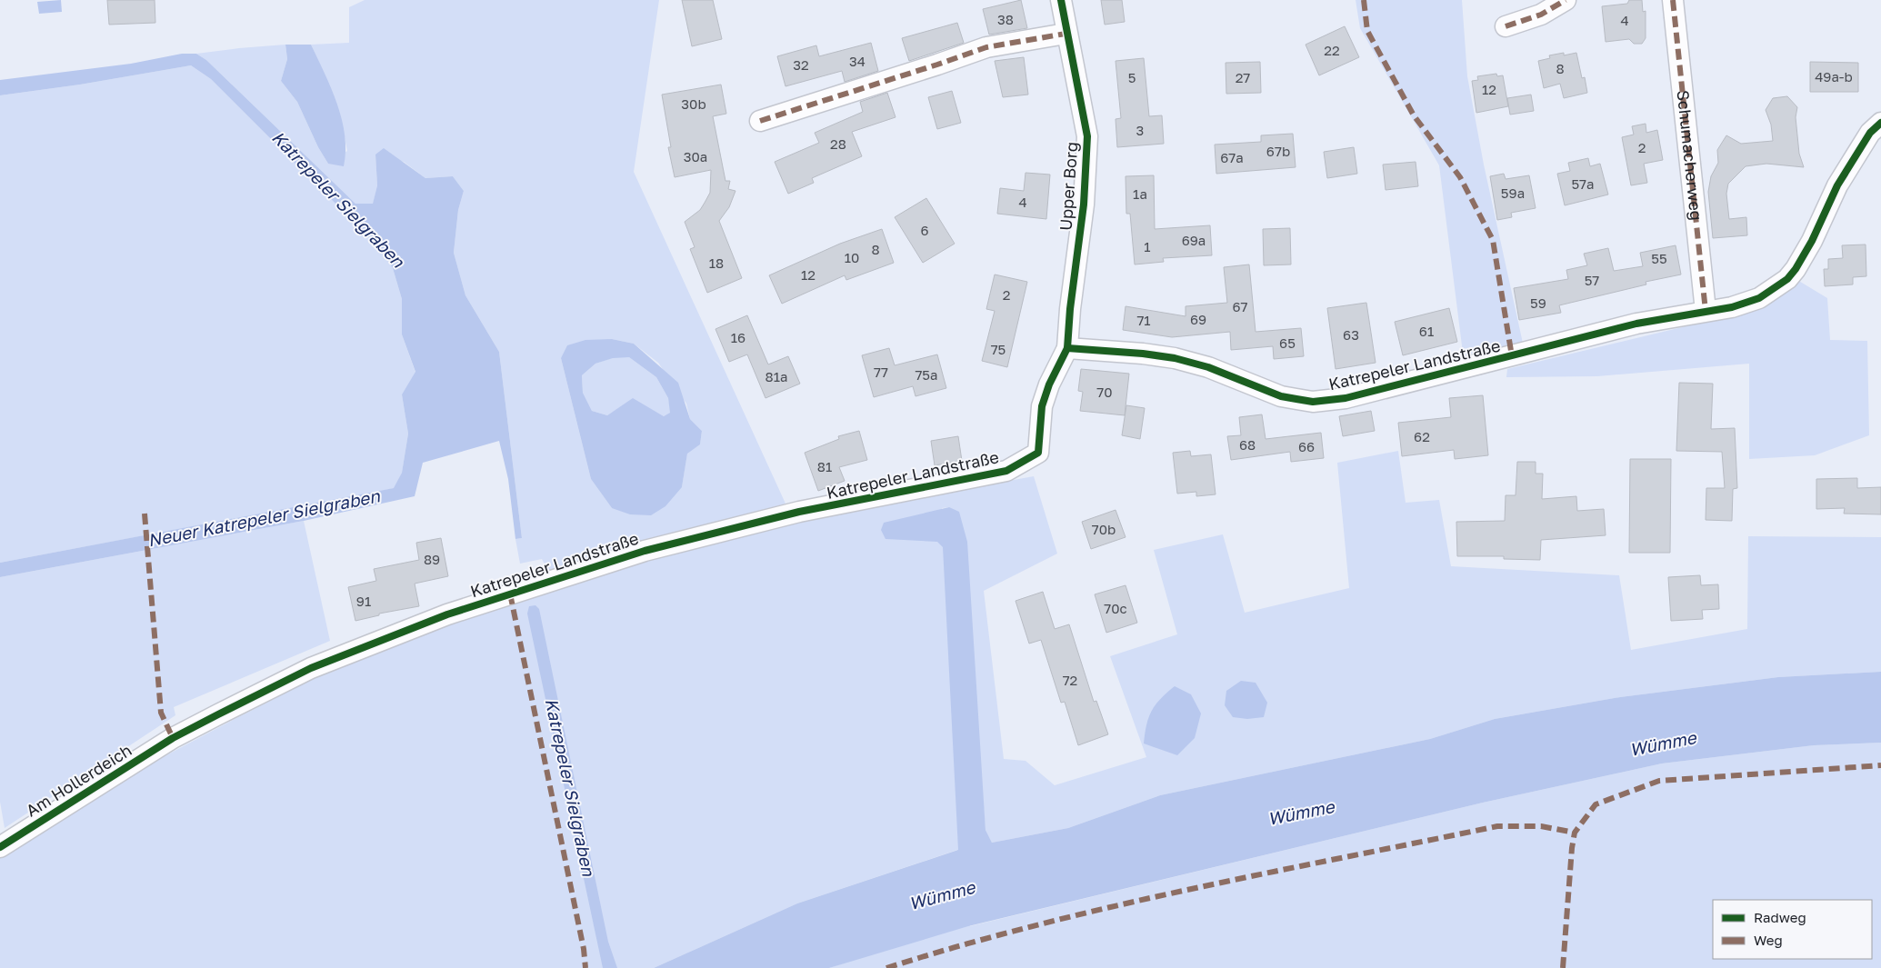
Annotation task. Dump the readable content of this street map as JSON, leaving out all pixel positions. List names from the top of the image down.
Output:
{
  "streets": {
    "street": [
      "Schumacherweg",
      "Upper Borg",
      "Katrepeler Landstraße",
      "Am Hollerdeich"
    ]
  },
  "crossings": [
    ["Schumacherweg", "Katrepeler Landstraße"],
    ["Upper Borg", "Katrepeler Landstraße"],
    ["Katrepeler Landstraße", "Am Hollerdeich"]
  ],
  "water": ["Katrepeler Sielgraben", "Neuer Katrepeler Sielgraben", "Wümme"],
  "house_numbers": [
    "38",
    "4",
    "22",
    "34",
    "32",
    "8",
    "49a-b",
    "5",
    "27",
    "12",
    "30b",
    "3",
    "28",
    "2",
    "67b",
    "30a",
    "67a",
    "57a",
    "59a",
    "1a",
    "4",
    "6",
    "69a",
    "1",
    "8",
    "10",
    "55",
    "18",
    "12",
    "57",
    "2",
    "59",
    "67",
    "69",
    "71",
    "61",
    "63",
    "16",
    "65",
    "75",
    "77",
    "75a",
    "81a",
    "70",
    "62",
    "68",
    "66",
    "81",
    "70b",
    "89",
    "91",
    "70c",
    "72"
  ],
  "legend": ["Radweg", "Weg"]
}
